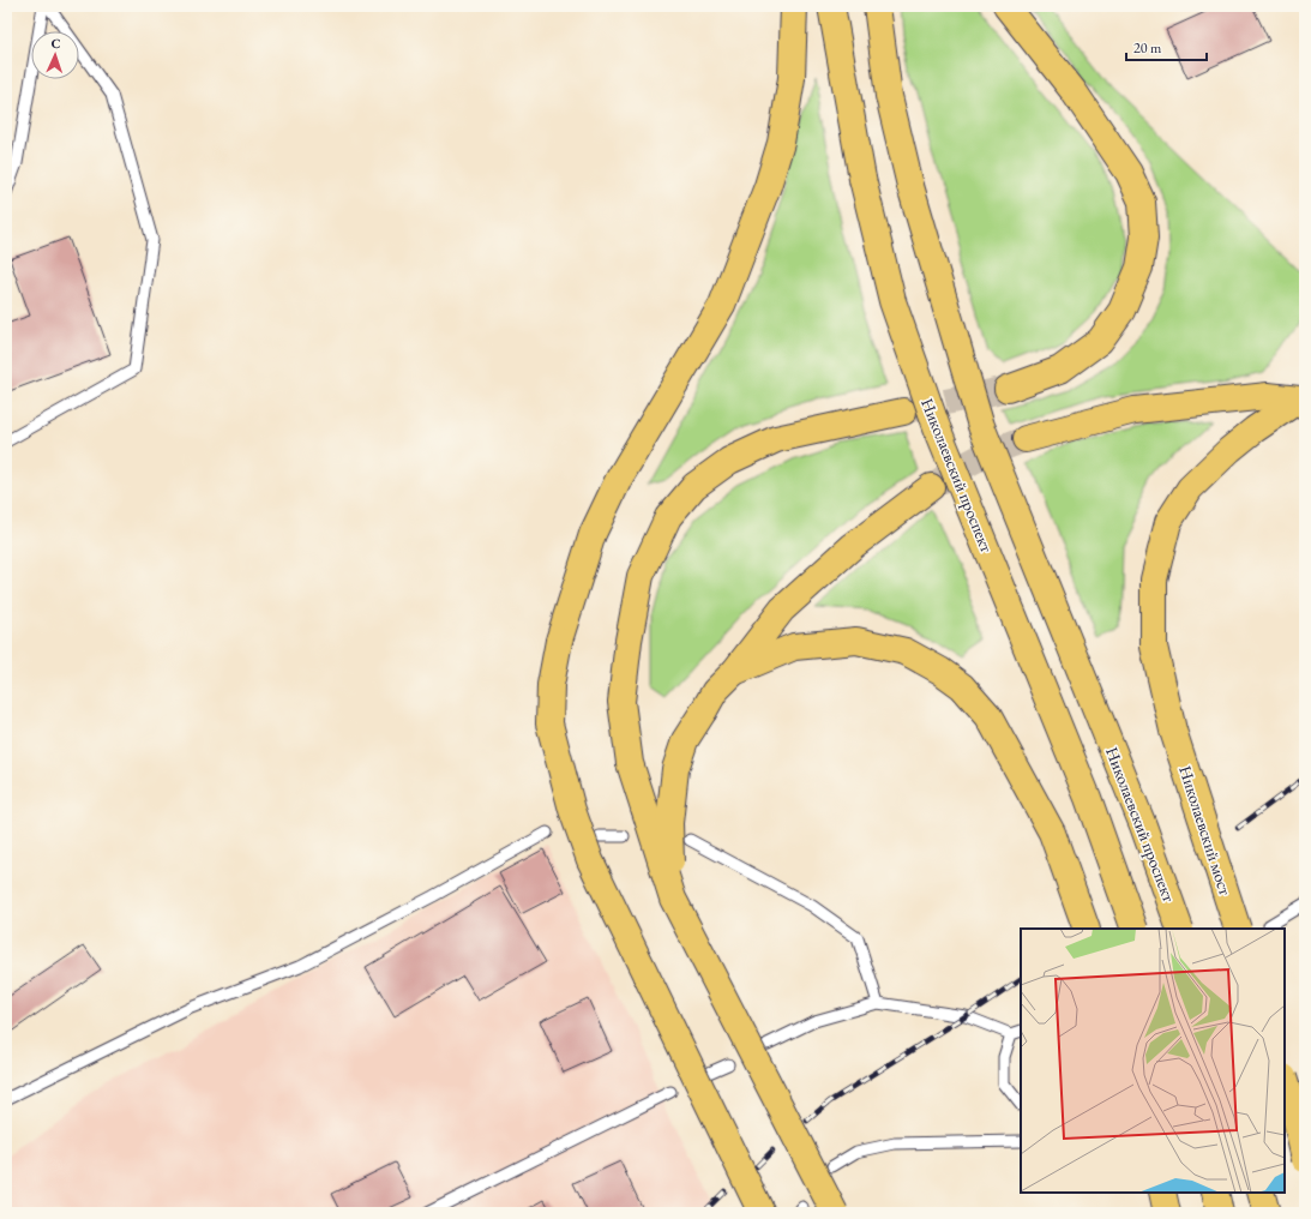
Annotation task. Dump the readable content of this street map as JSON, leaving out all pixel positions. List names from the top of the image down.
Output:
{
  "streets": {
    "main road": ["Николаевский проспект", "Николаевский мост"]
  },
  "scale_bar": "20 m",
  "north": "top"
}
